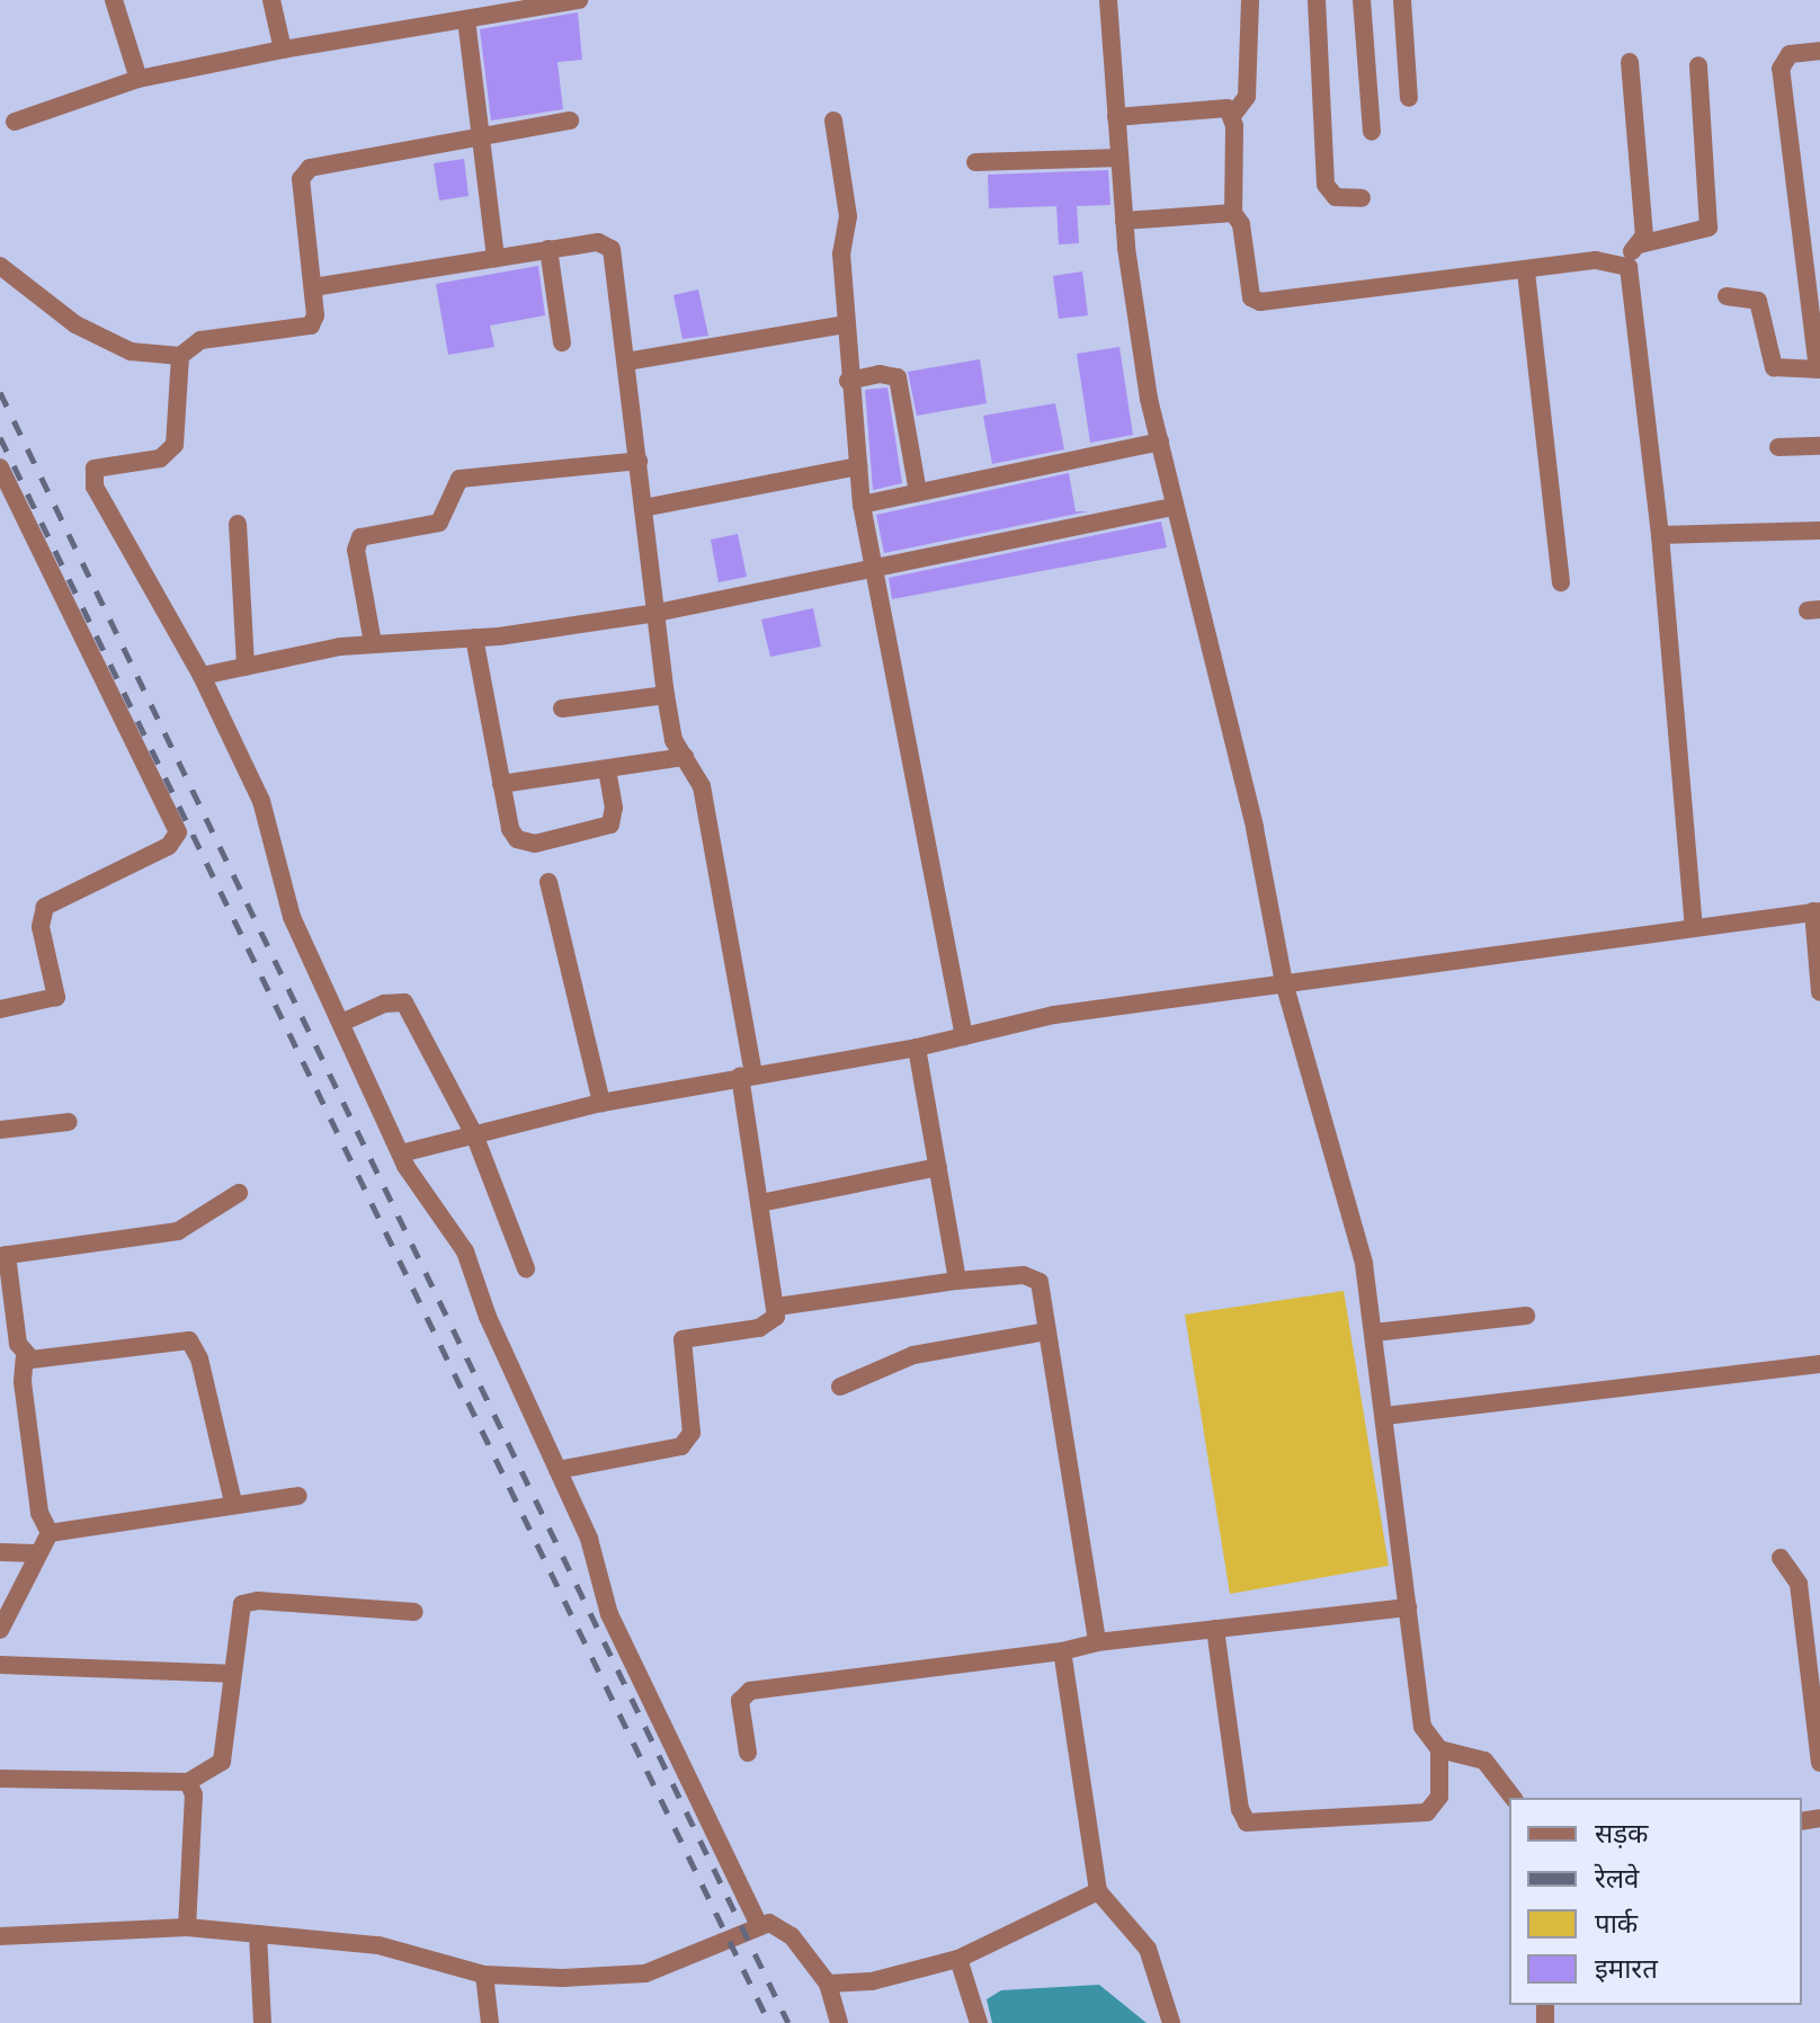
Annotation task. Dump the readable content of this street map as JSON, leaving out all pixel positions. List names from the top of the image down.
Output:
{
  "legend": [
    "सड़क",
    "रेलवे",
    "पार्क",
    "इमारत"
  ]
}
